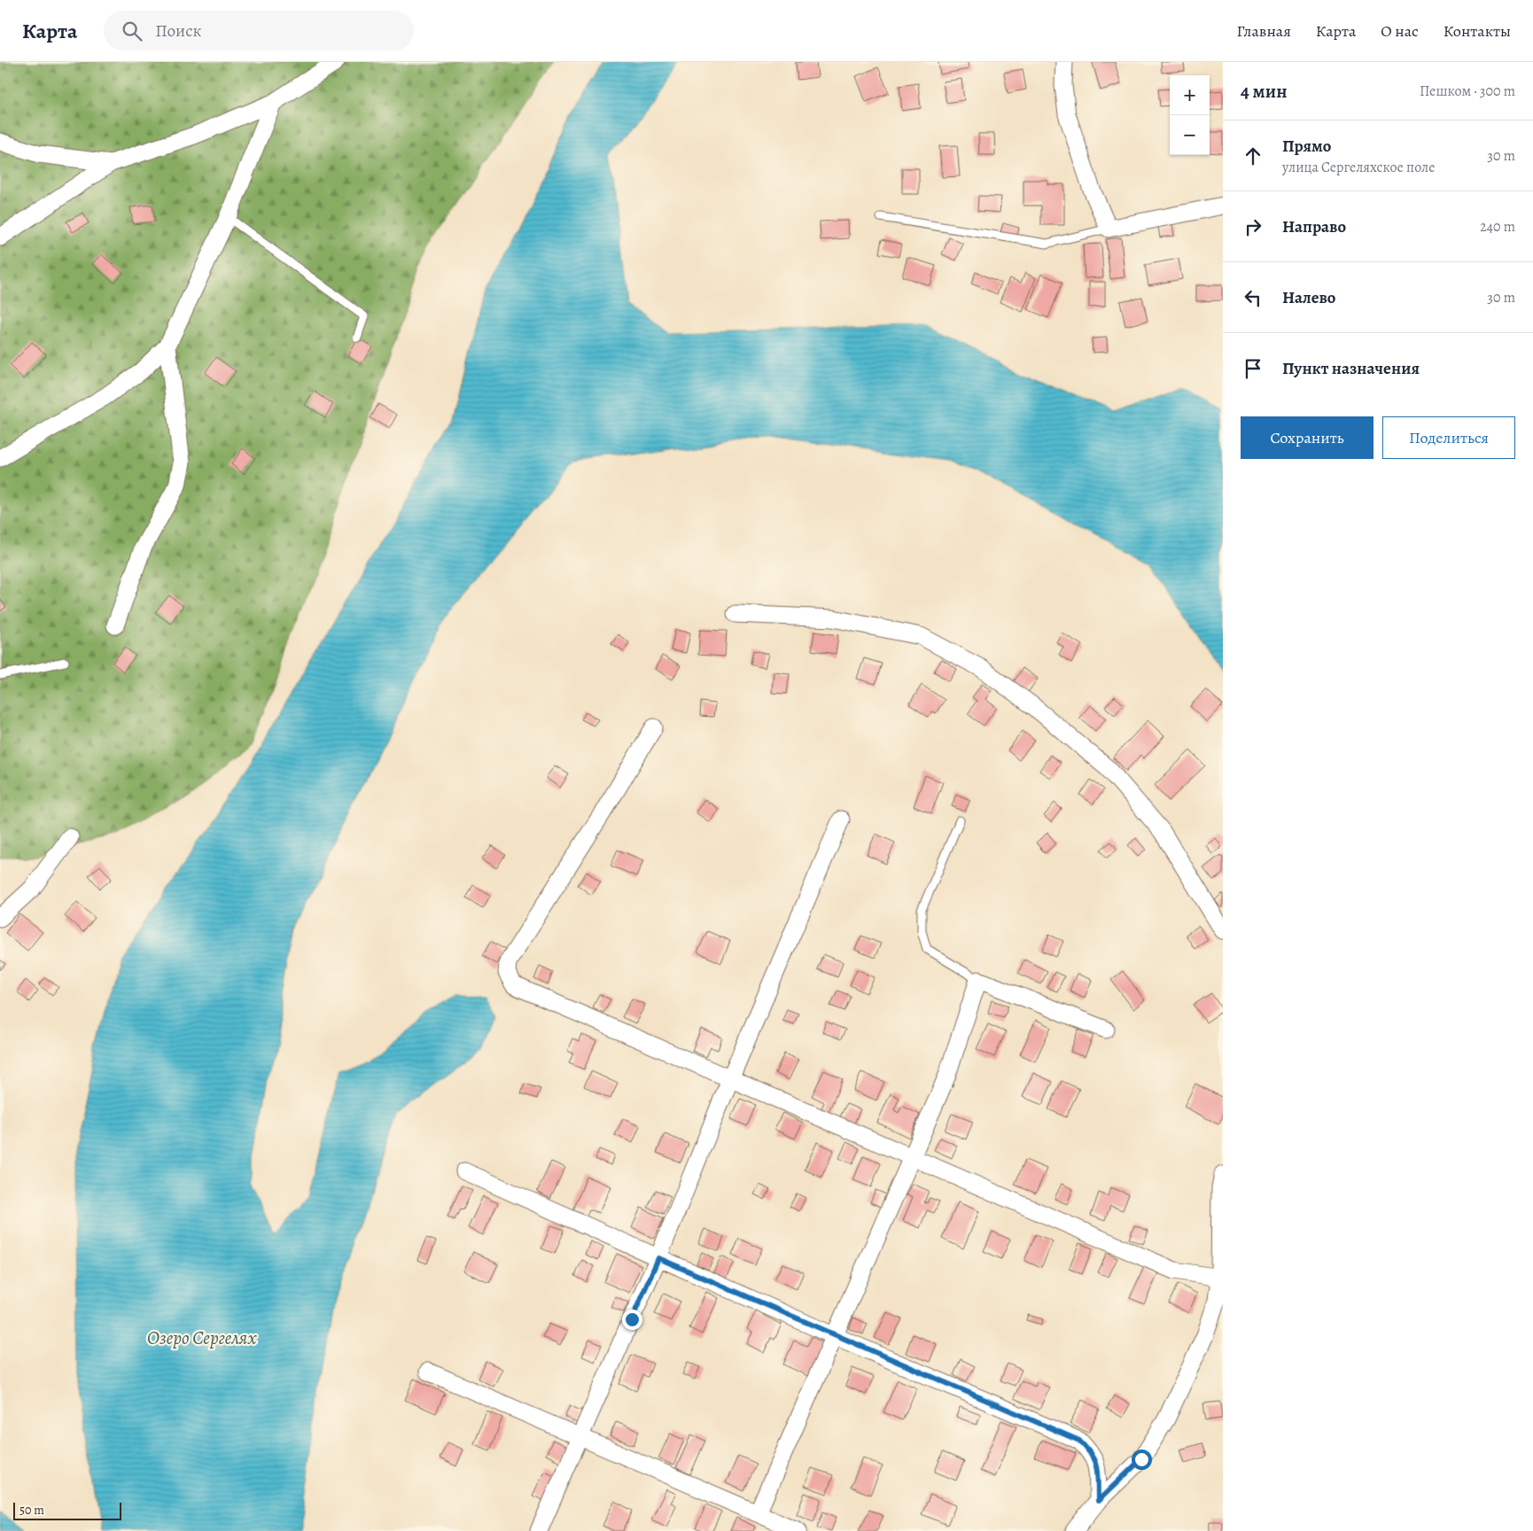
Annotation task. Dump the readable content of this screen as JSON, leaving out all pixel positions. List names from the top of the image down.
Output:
{
  "water": ["Озеро Сергелях"],
  "scale_bar": "50 m",
  "page": {
    "header": "Карта",
    "search": "Поиск",
    "nav": [
      "Главная",
      "Карта",
      "О нас",
      "Контакты"
    ],
    "heading": ["4 мин", "Пешком · 300 m"],
    "map_buttons": ["+", "−"],
    "list": [
      ["Прямо", "улица Сергеляхское поле", "30 m"],
      ["Направо", "240 m"],
      ["Налево", "30 m"],
      "Пункт назначения"
    ],
    "buttons": ["Сохранить", "Поделиться"],
    "scale": "50 m"
  }
}
